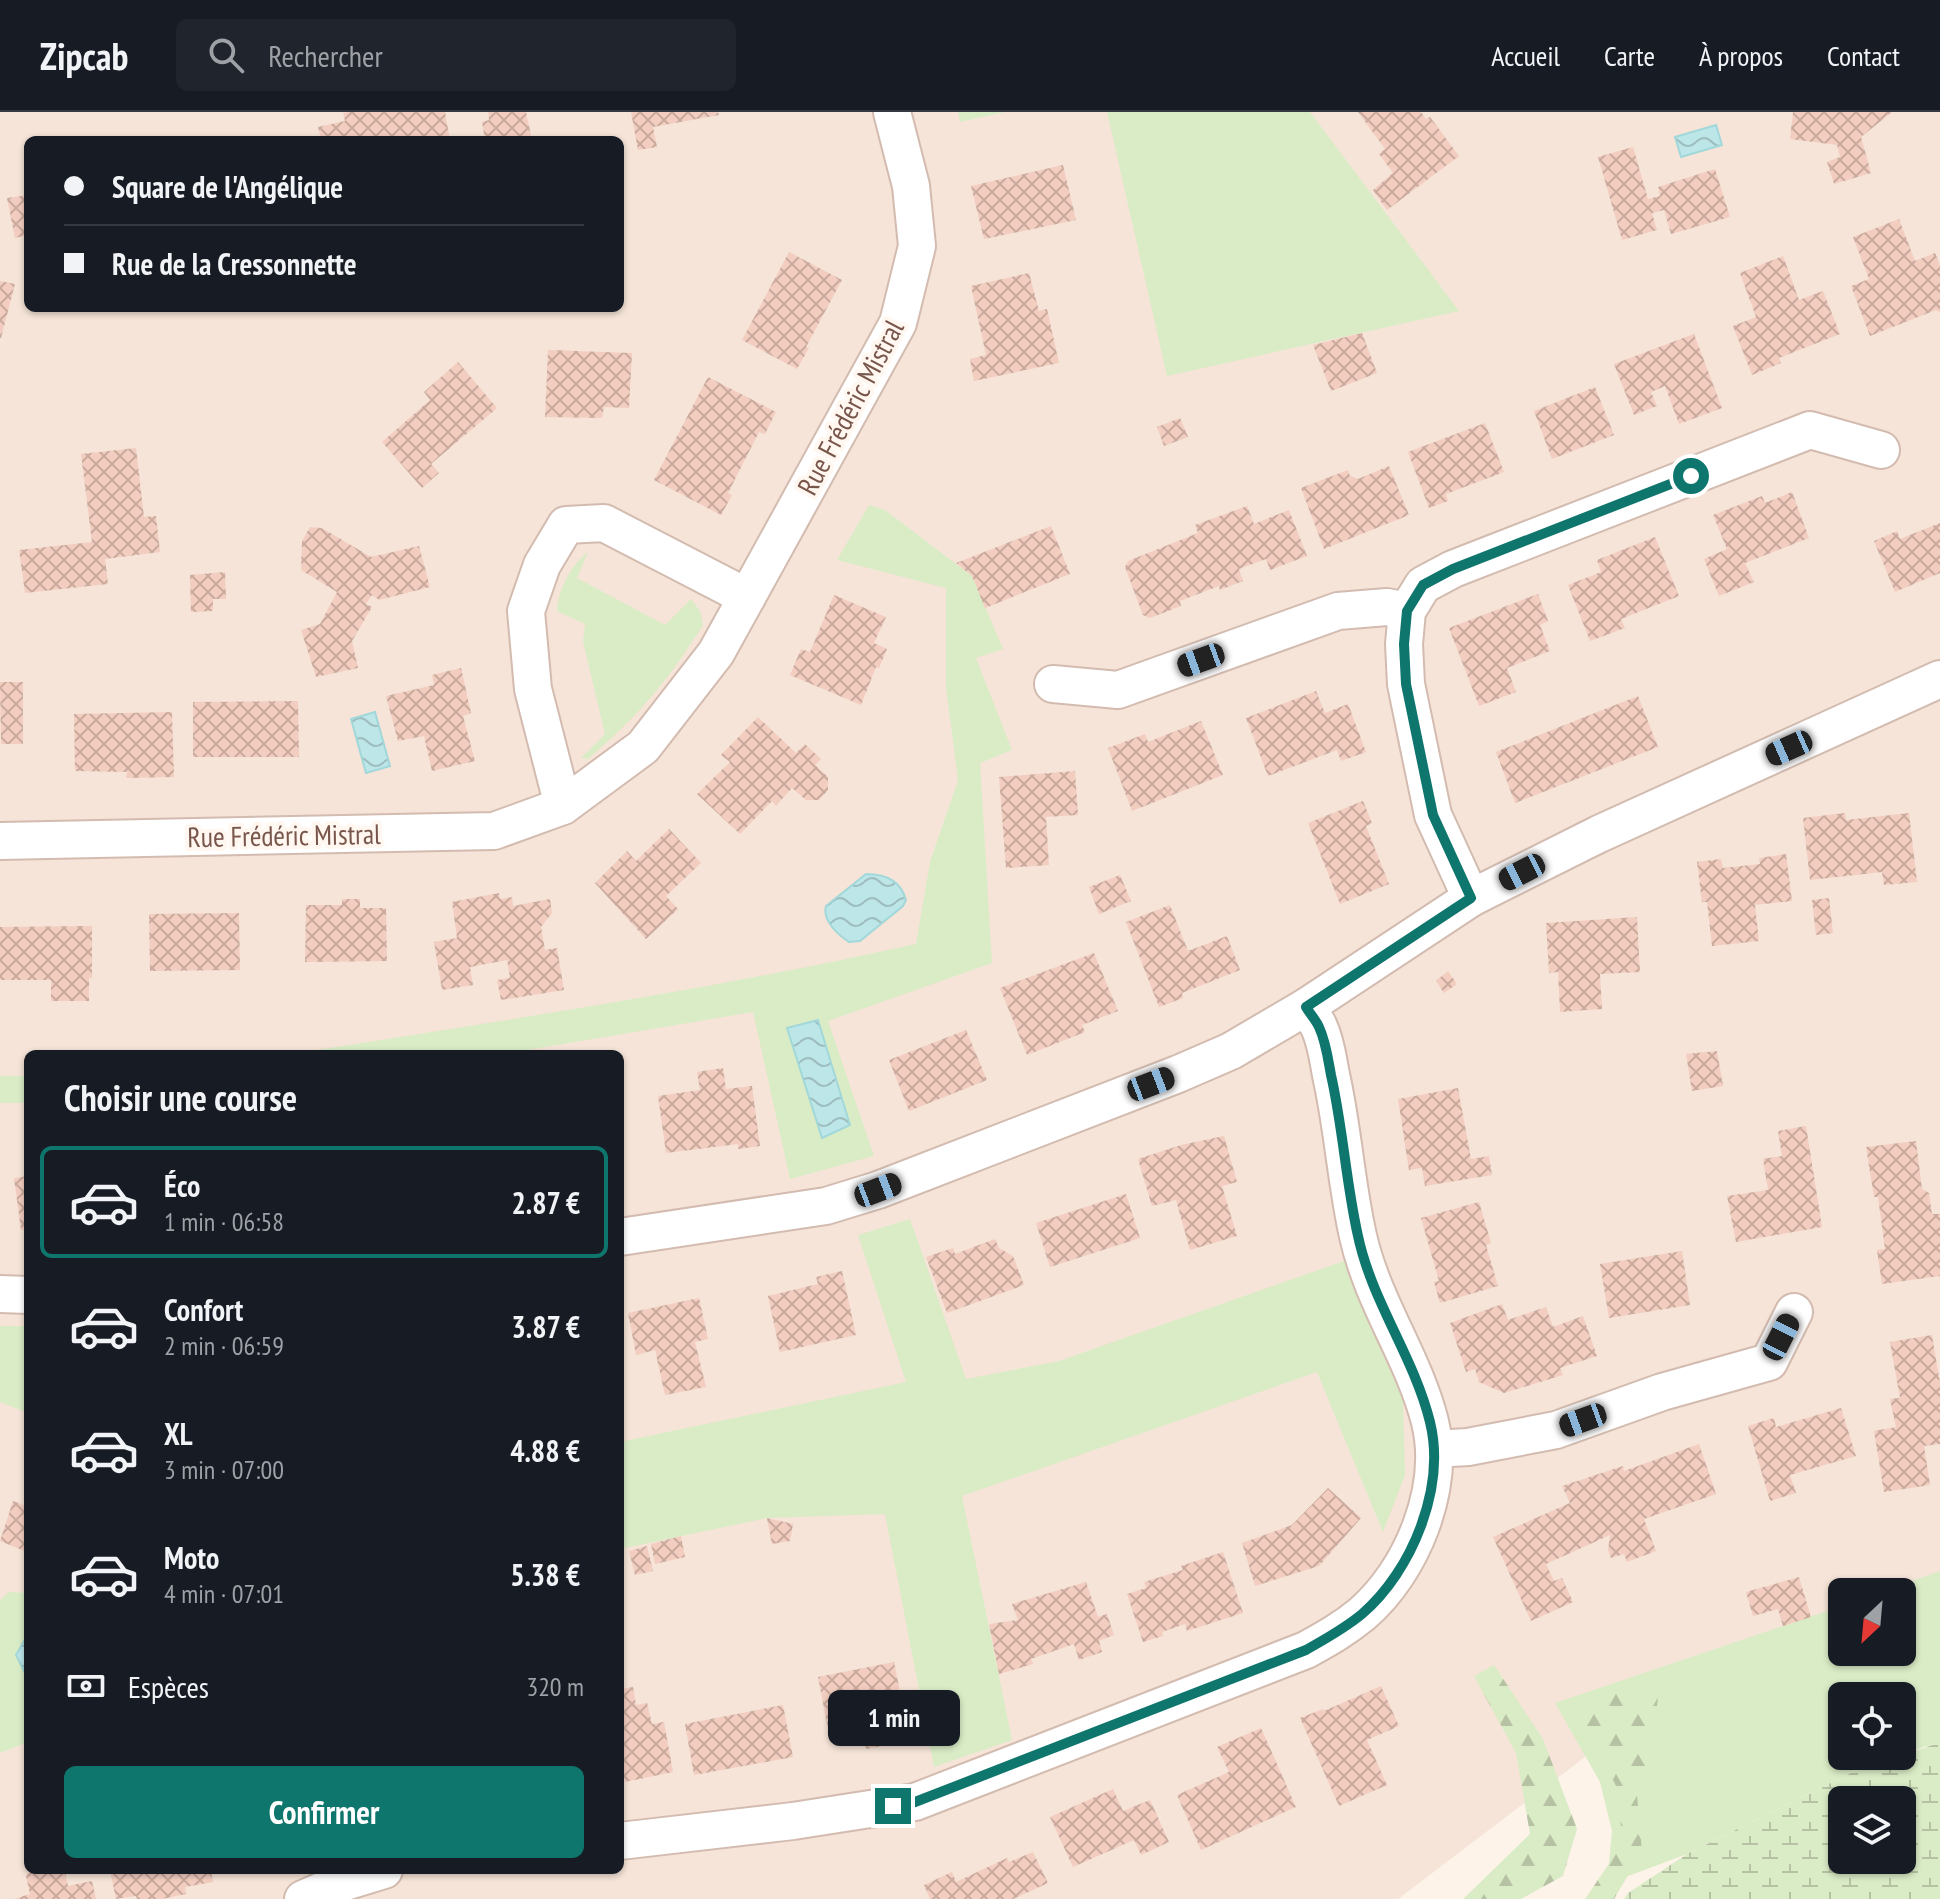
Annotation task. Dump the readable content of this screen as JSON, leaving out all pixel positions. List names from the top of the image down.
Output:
{
  "streets": {
    "street": ["Rue Frédéric Mistral"]
  },
  "north": "bottom left",
  "page": {
    "header": "Zipcab",
    "search": "Rechercher",
    "nav": [
      "Accueil",
      "Carte",
      "À propos",
      "Contact"
    ],
    "banner": ["Square de l'Angélique", "Rue de la Cressonnette"],
    "heading": "Choisir une course",
    "list": [
      {
        "name": "Éco",
        "note": "1 min · 06:58",
        "value": "2.87 €"
      },
      {
        "name": "Confort",
        "note": "2 min · 06:59",
        "value": "3.87 €"
      },
      {
        "name": "XL",
        "note": "3 min · 07:00",
        "value": "4.88 €"
      },
      {
        "name": "Moto",
        "note": "4 min · 07:01",
        "value": "5.38 €"
      }
    ],
    "pay": ["Espèces", "320 m"],
    "bubble": "1 min",
    "buttons": "Confirmer"
  }
}
